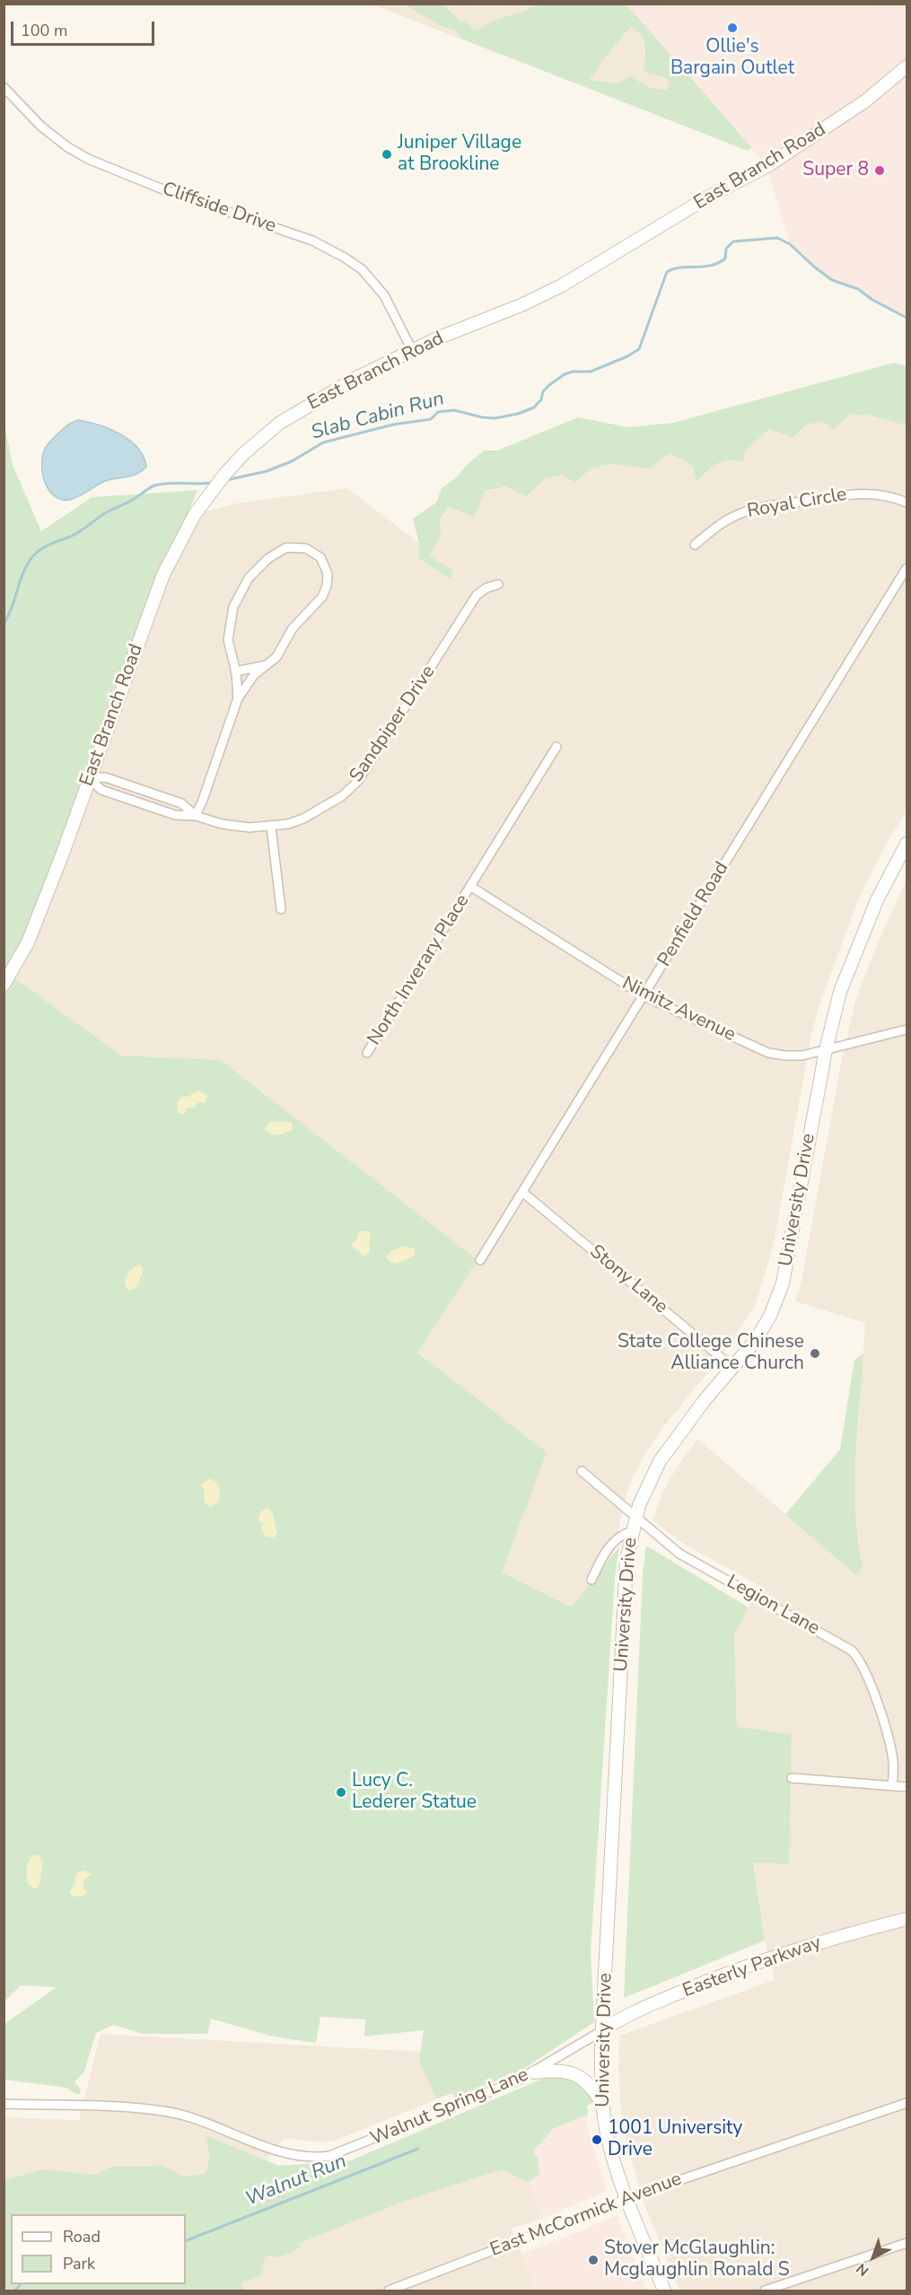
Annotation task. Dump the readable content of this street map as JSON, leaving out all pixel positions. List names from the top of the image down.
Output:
{
  "streets": {
    "main road": ["East Branch Road", "University Drive", "Easterly Parkway"],
    "street": [
      "Cliffside Drive",
      "Royal Circle",
      "Sandpiper Drive",
      "Penfield Road",
      "North Inverary Place",
      "Nimitz Avenue",
      "Stony Lane",
      "Legion Lane",
      "Walnut Spring Lane",
      "East McCormick Avenue"
    ]
  },
  "crossings": [
    ["East Branch Road", "Cliffside Drive"],
    ["East Branch Road", "Sandpiper Drive"],
    ["Penfield Road", "Nimitz Avenue"],
    ["Penfield Road", "Stony Lane"],
    ["North Inverary Place", "Nimitz Avenue"],
    ["Nimitz Avenue", "University Drive"],
    ["University Drive", "Stony Lane"],
    ["University Drive", "Legion Lane"],
    ["University Drive", "Easterly Parkway"],
    ["University Drive", "Walnut Spring Lane"],
    ["University Drive", "East McCormick Avenue"],
    ["Easterly Parkway", "Walnut Spring Lane"]
  ],
  "water": ["Slab Cabin Run", "Walnut Run"],
  "places": [
    "Ollie's Bargain Outlet",
    "Juniper Village at Brookline",
    "Super 8",
    "State College Chinese Alliance Church",
    "Lucy C. Lederer Statue",
    "1001 University Drive",
    "Stover McGlaughlin: Mcglaughlin Ronald S"
  ],
  "legend": ["Road", "Park"],
  "scale_bar": "100 m",
  "north": "bottom left"
}
